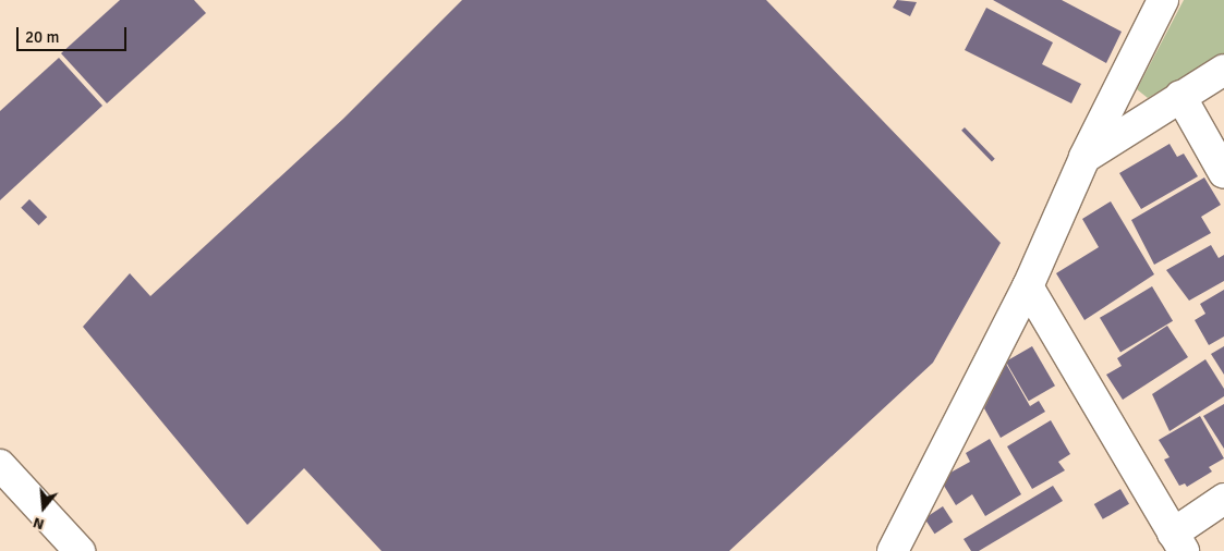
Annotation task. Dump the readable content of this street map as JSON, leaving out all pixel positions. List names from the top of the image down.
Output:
{
  "scale_bar": "20 m",
  "north": "bottom"
}
